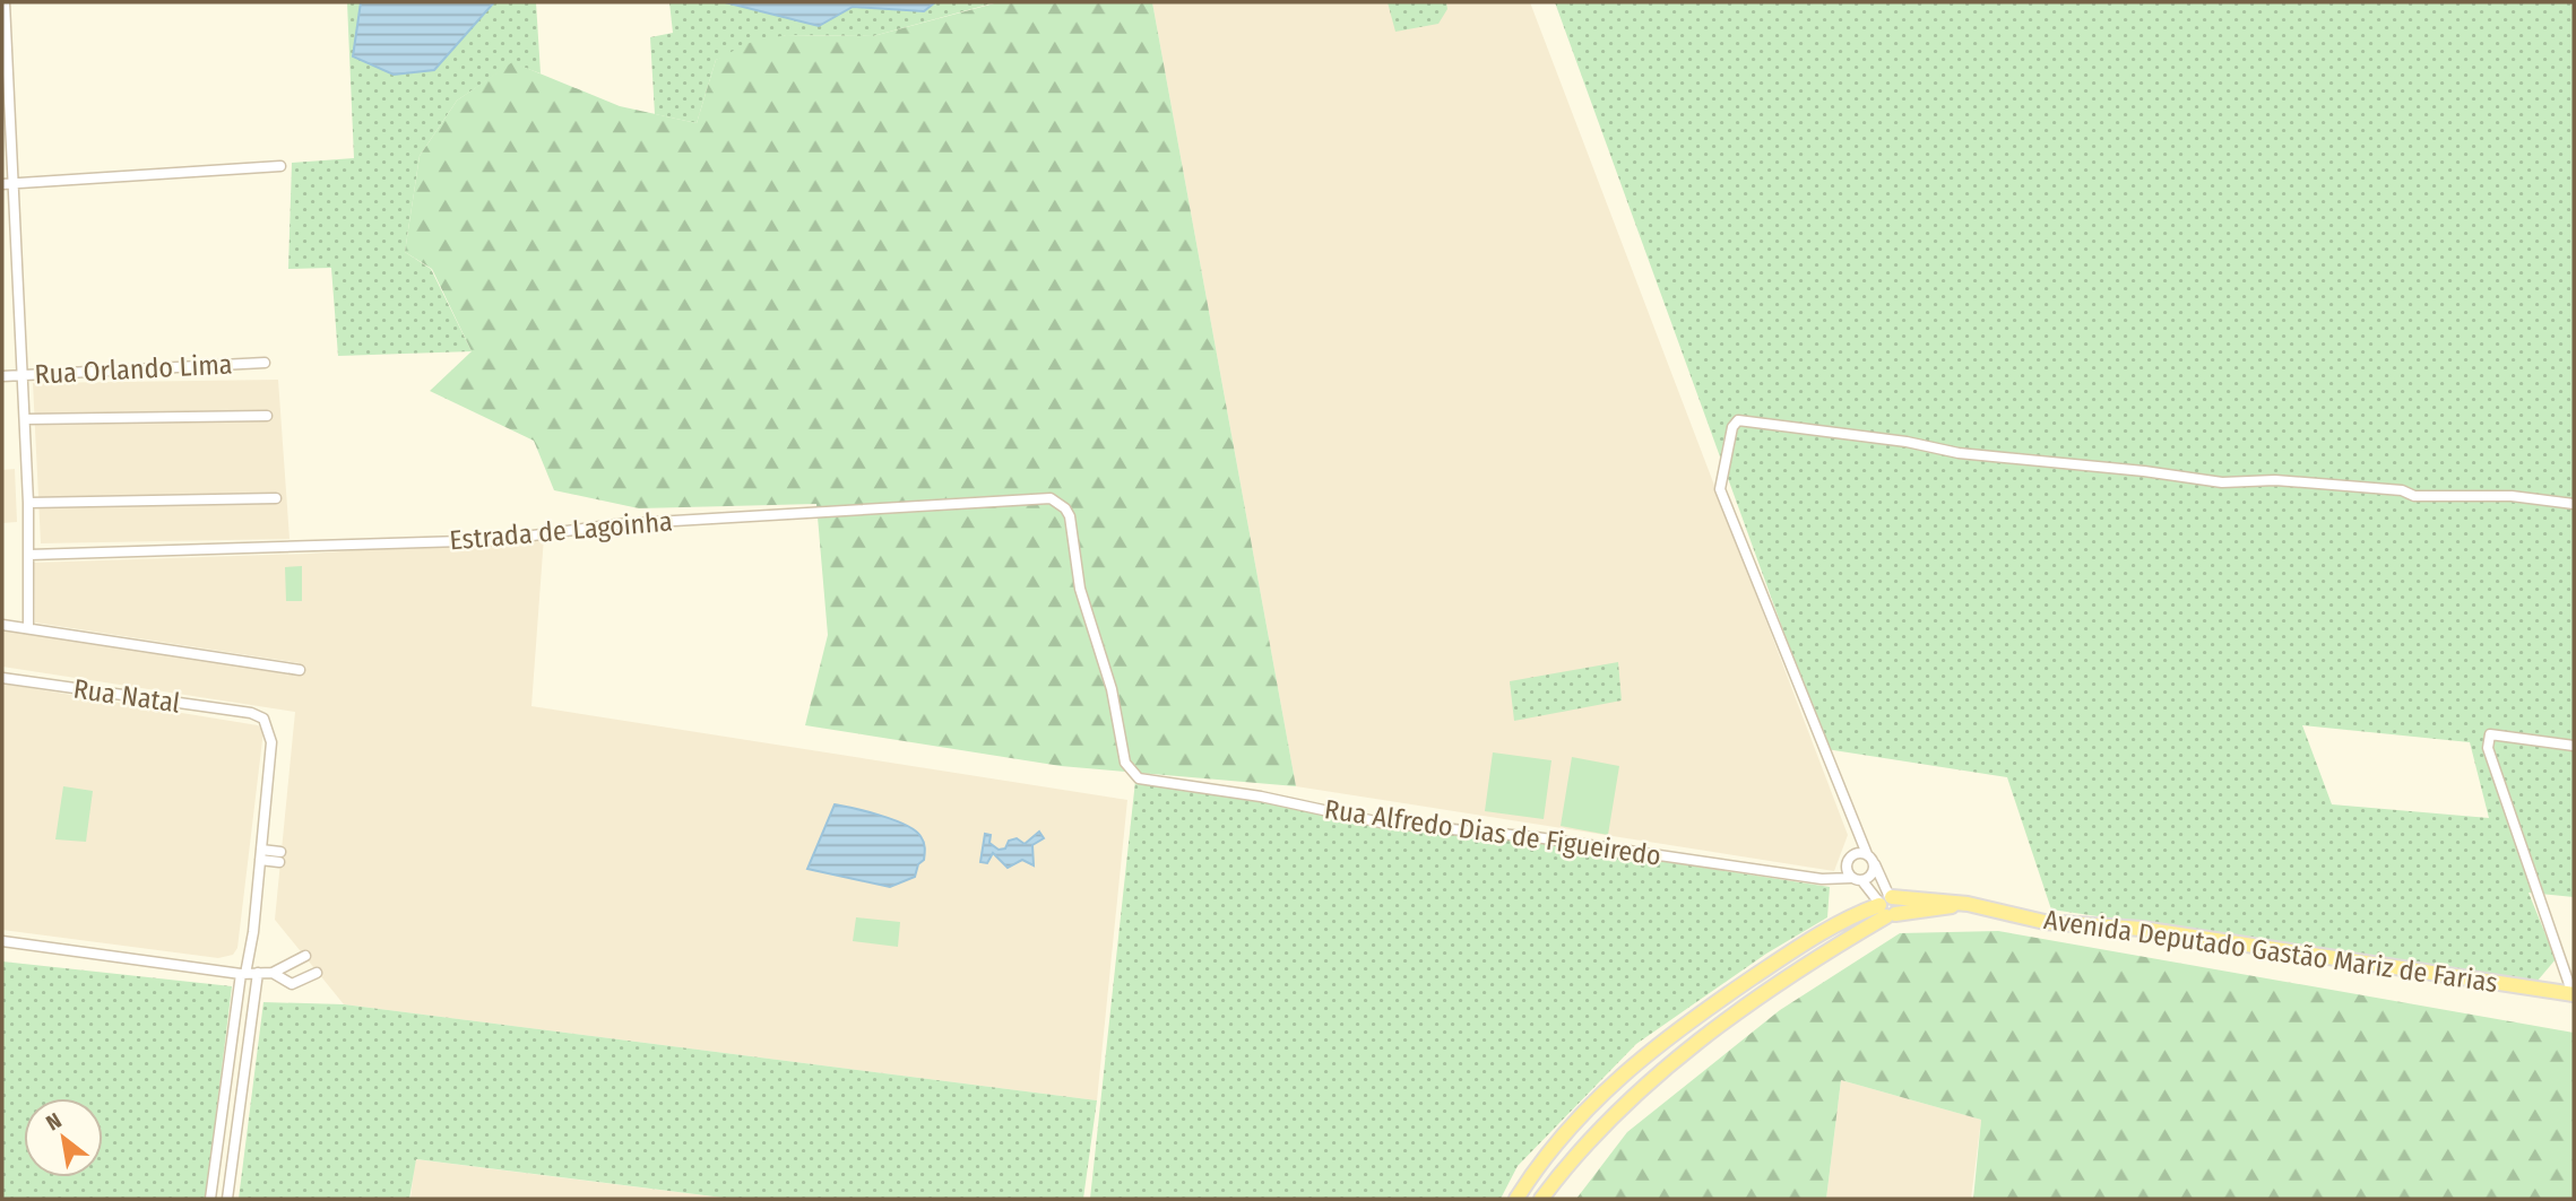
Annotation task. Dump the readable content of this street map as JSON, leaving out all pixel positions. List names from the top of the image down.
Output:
{
  "streets": {
    "main road": ["Avenida Deputado Gastão Mariz de Farias"],
    "street": [
      "Rua Orlando Lima",
      "Estrada de Lagoinha",
      "Rua Natal",
      "Rua Alfredo Dias de Figueiredo"
    ]
  },
  "crossings": [
    ["Estrada de Lagoinha", "Rua Alfredo Dias de Figueiredo"]
  ],
  "north": "top left"
}
